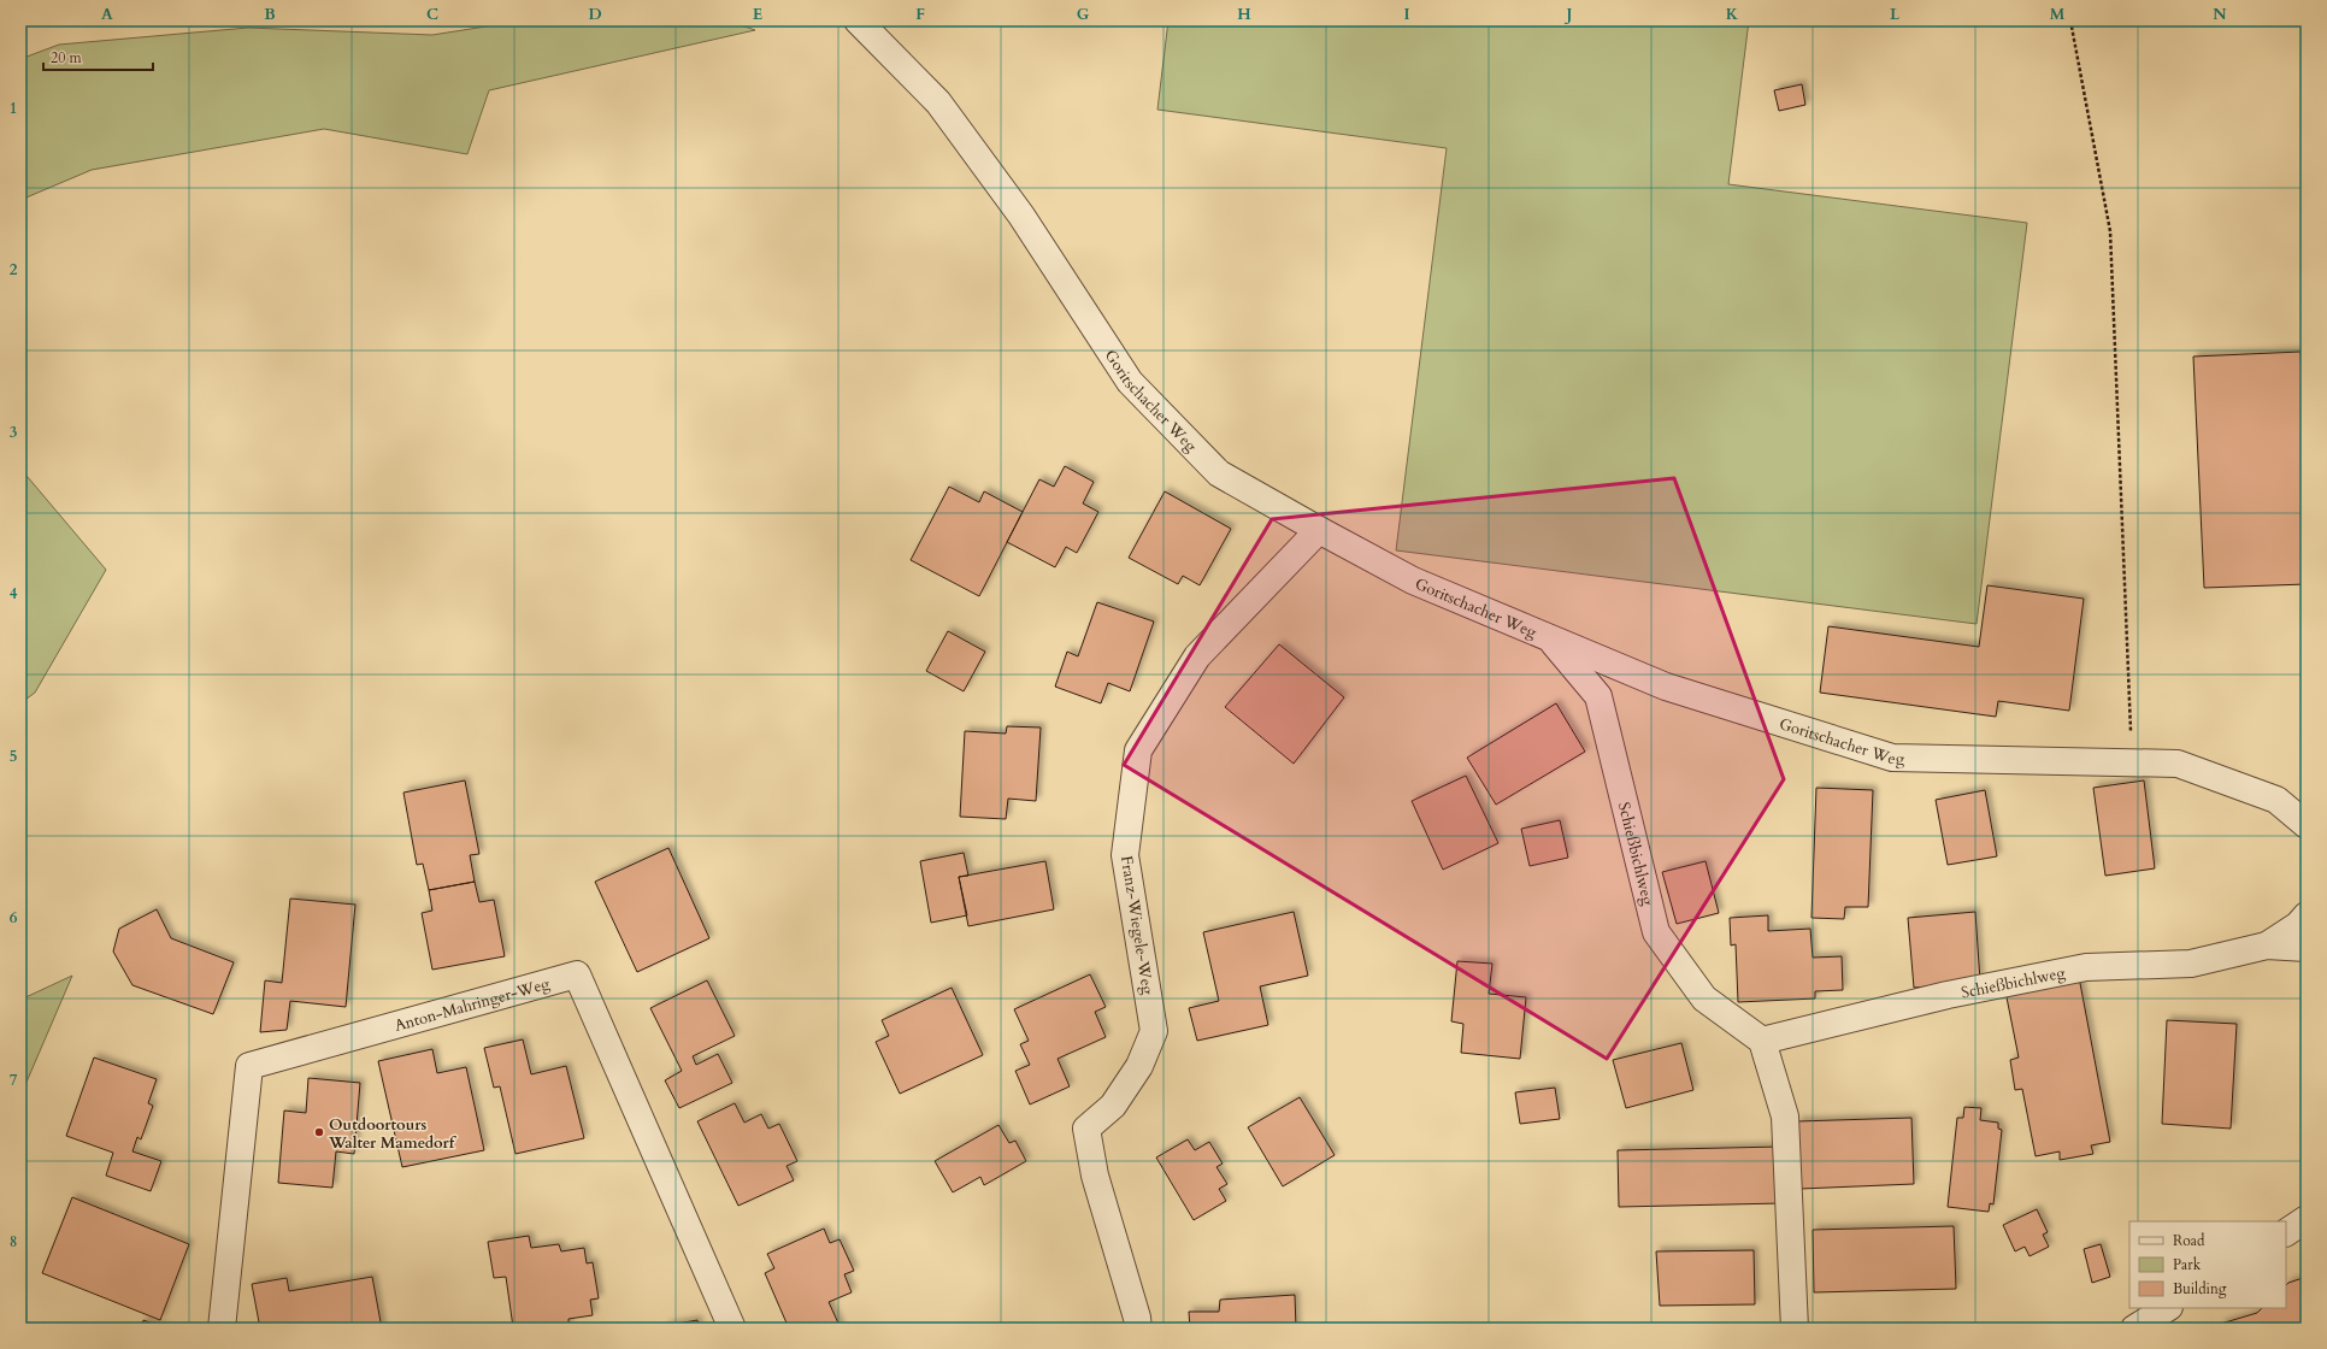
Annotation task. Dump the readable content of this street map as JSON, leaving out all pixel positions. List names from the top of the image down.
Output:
{
  "streets": {
    "street": [
      "Goritschacher Weg",
      "Schießbichlweg",
      "Franz-Wiegele-Weg",
      "Anton-Mahringer-Weg"
    ]
  },
  "crossings": [
    ["Goritschacher Weg", "Schießbichlweg"],
    ["Goritschacher Weg", "Franz-Wiegele-Weg"]
  ],
  "places": ["Outdoortours Walter Mamedorf"],
  "legend": ["Road", "Park", "Building"],
  "scale_bar": "20 m",
  "grid": {
    "columns": [
      "A",
      "B",
      "C",
      "D",
      "E",
      "F",
      "G",
      "H",
      "I",
      "J",
      "K",
      "L",
      "M",
      "N"
    ],
    "rows": [
      "1",
      "2",
      "3",
      "4",
      "5",
      "6",
      "7",
      "8"
    ]
  }
}
